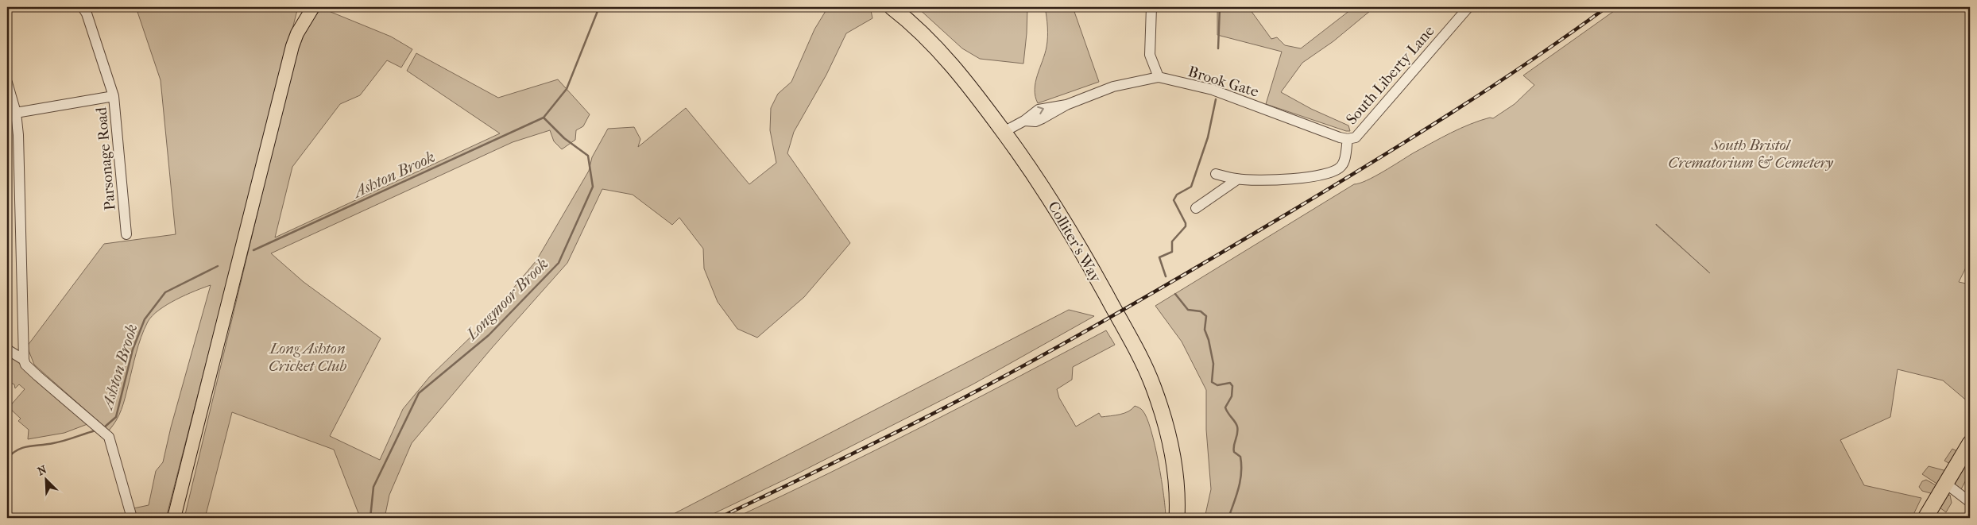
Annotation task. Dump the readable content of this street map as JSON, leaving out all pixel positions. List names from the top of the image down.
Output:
{
  "streets": {
    "highway": ["Colliter's Way"],
    "street": ["South Liberty Lane", "Brook Gate", "Parsonage Road"]
  },
  "crossings": [
    ["South Liberty Lane", "Brook Gate"]
  ],
  "water": ["Ashton Brook", "Longmoor Brook"],
  "parks": ["South Bristol Crematorium & Cemetery", "Long Ashton Cricket Club"],
  "north": "top left"
}
